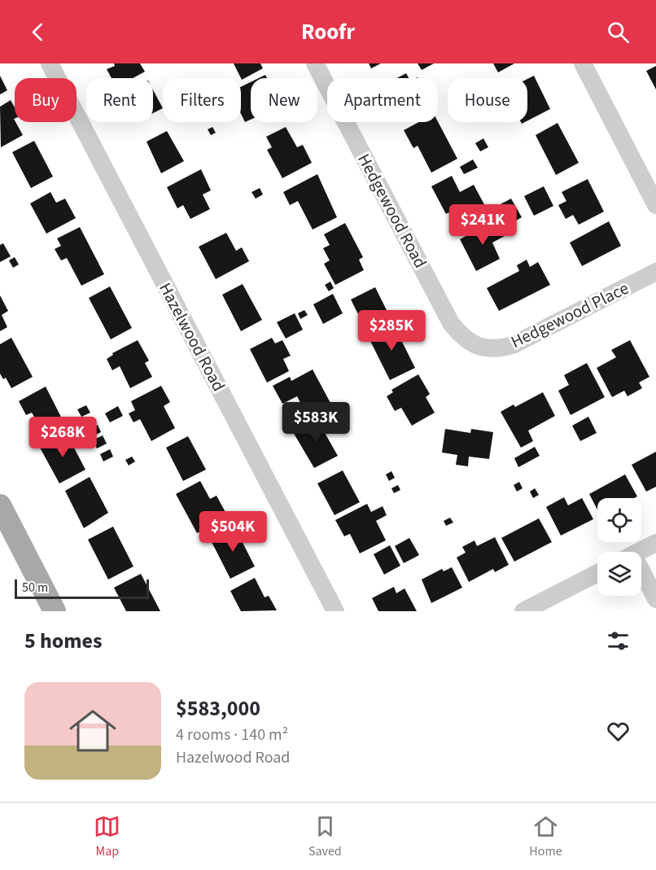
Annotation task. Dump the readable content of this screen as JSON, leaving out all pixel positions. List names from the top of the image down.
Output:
{
  "streets": {
    "street": ["Hedgewood Road", "Hedgewood Place", "Hazelwood Road"]
  },
  "crossings": [
    ["Hedgewood Road", "Hedgewood Place"]
  ],
  "scale_bar": "50 m",
  "page": {
    "header": "Roofr",
    "chip": [
      "Buy",
      "Rent",
      "Filters",
      "New",
      "Apartment",
      "House"
    ],
    "price": [
      "$241K",
      "$285K",
      "$583K",
      "$268K",
      "$504K"
    ],
    "scale": "50 m",
    "heading": "5 homes",
    "list": [
      {
        "name": "$583,000",
        "note": "4 rooms · 140 m² · Hazelwood Road"
      }
    ],
    "tabs": ["Map", "Saved", "Home"]
  }
}
